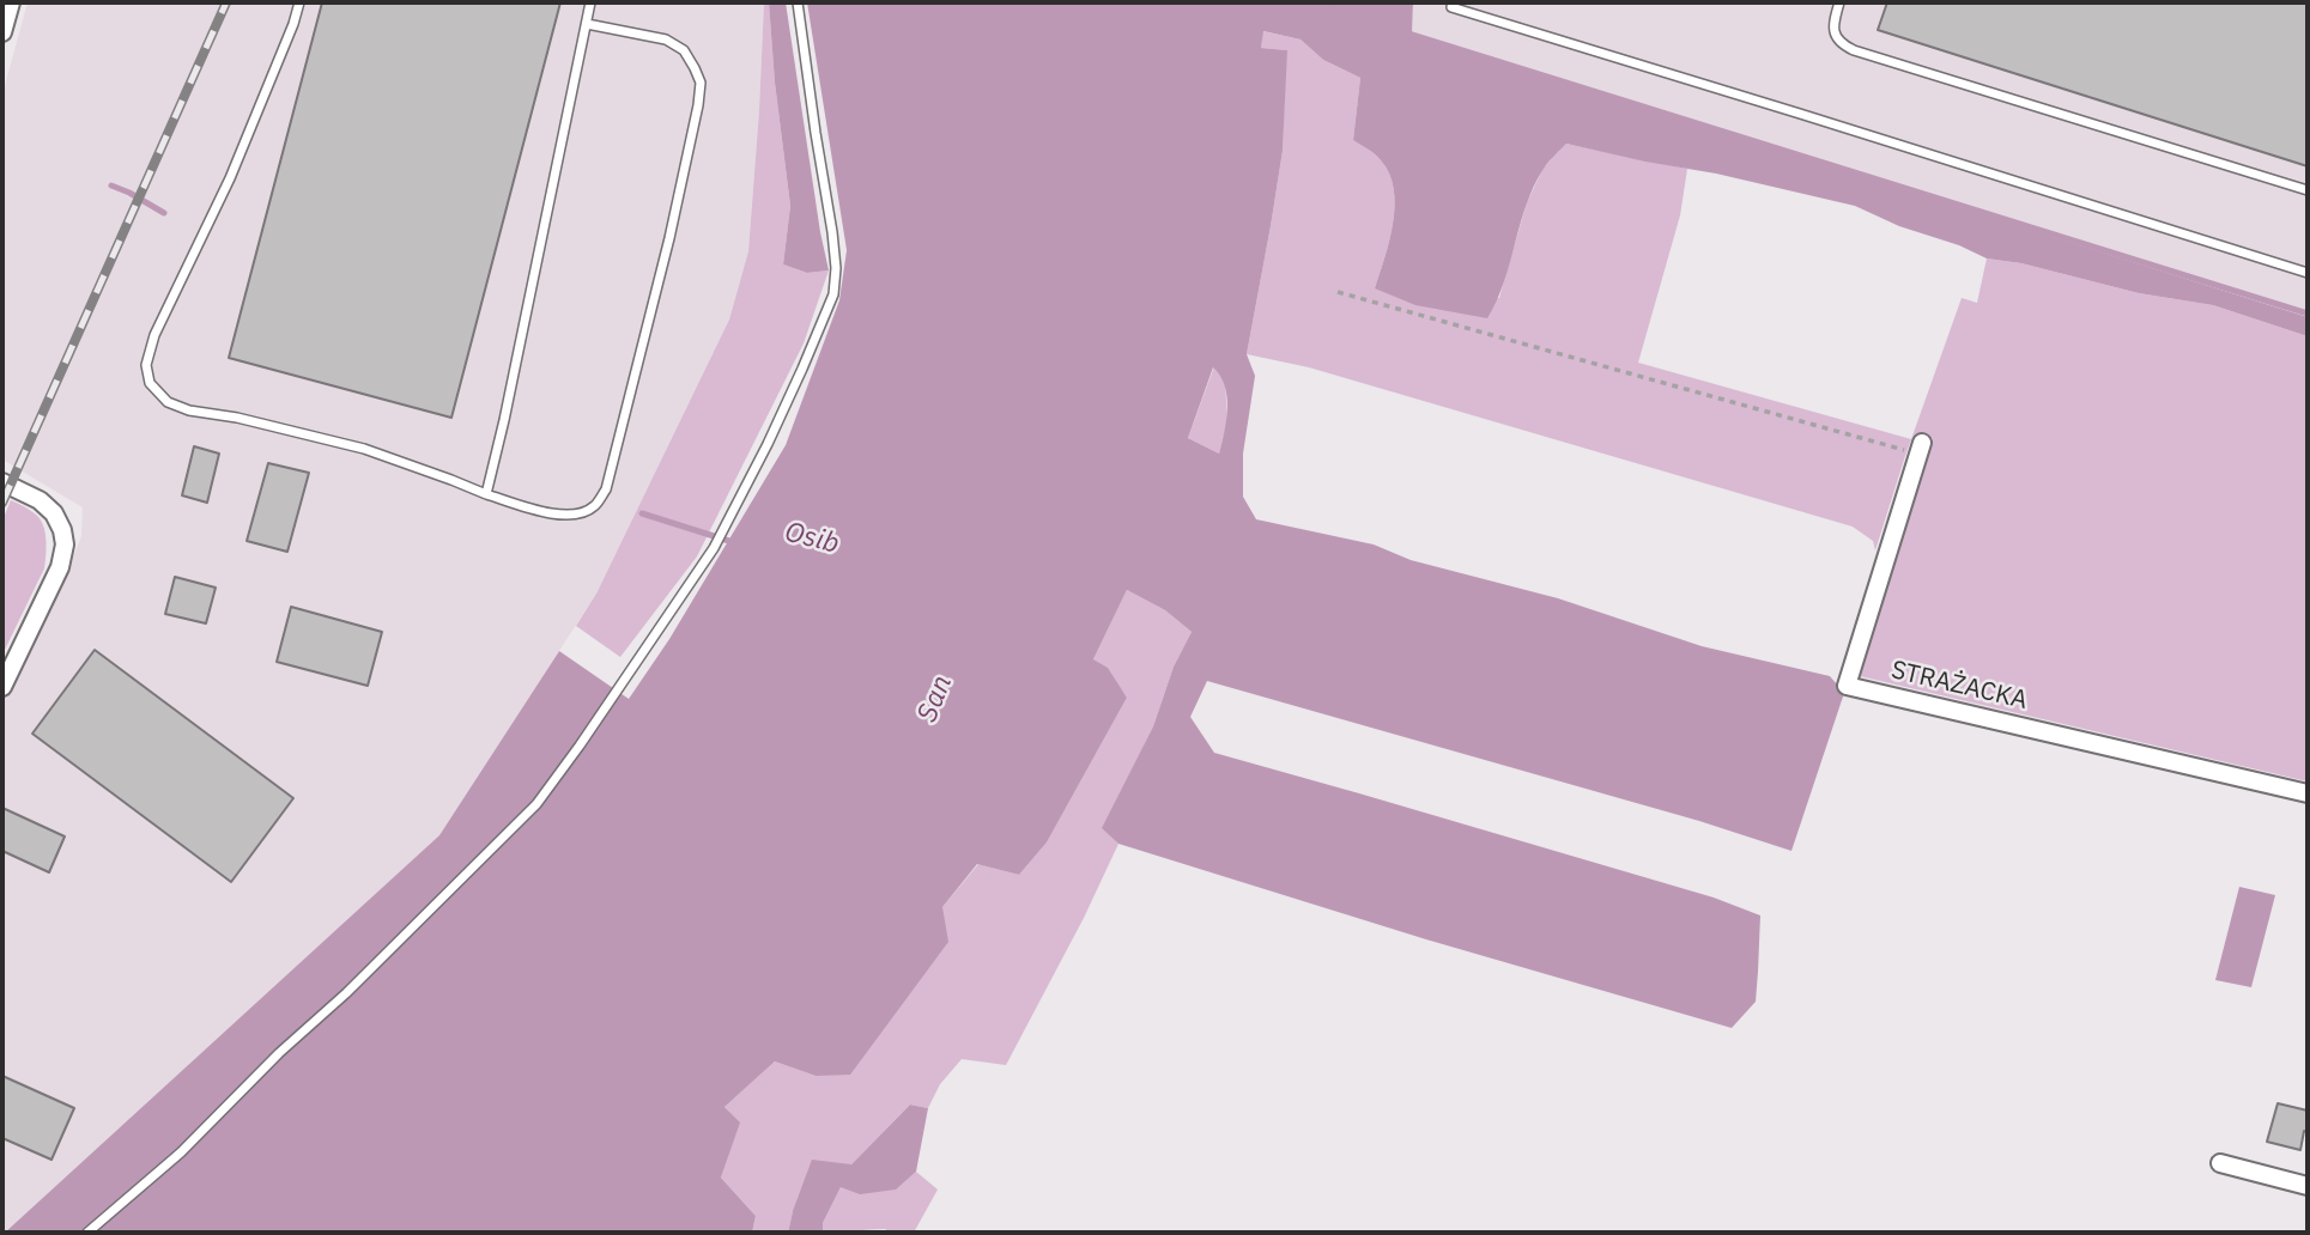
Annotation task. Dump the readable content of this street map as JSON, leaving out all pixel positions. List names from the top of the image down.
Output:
{
  "streets": {
    "street": ["STRAŻACKA"]
  },
  "water": ["Osib", "San"]
}
